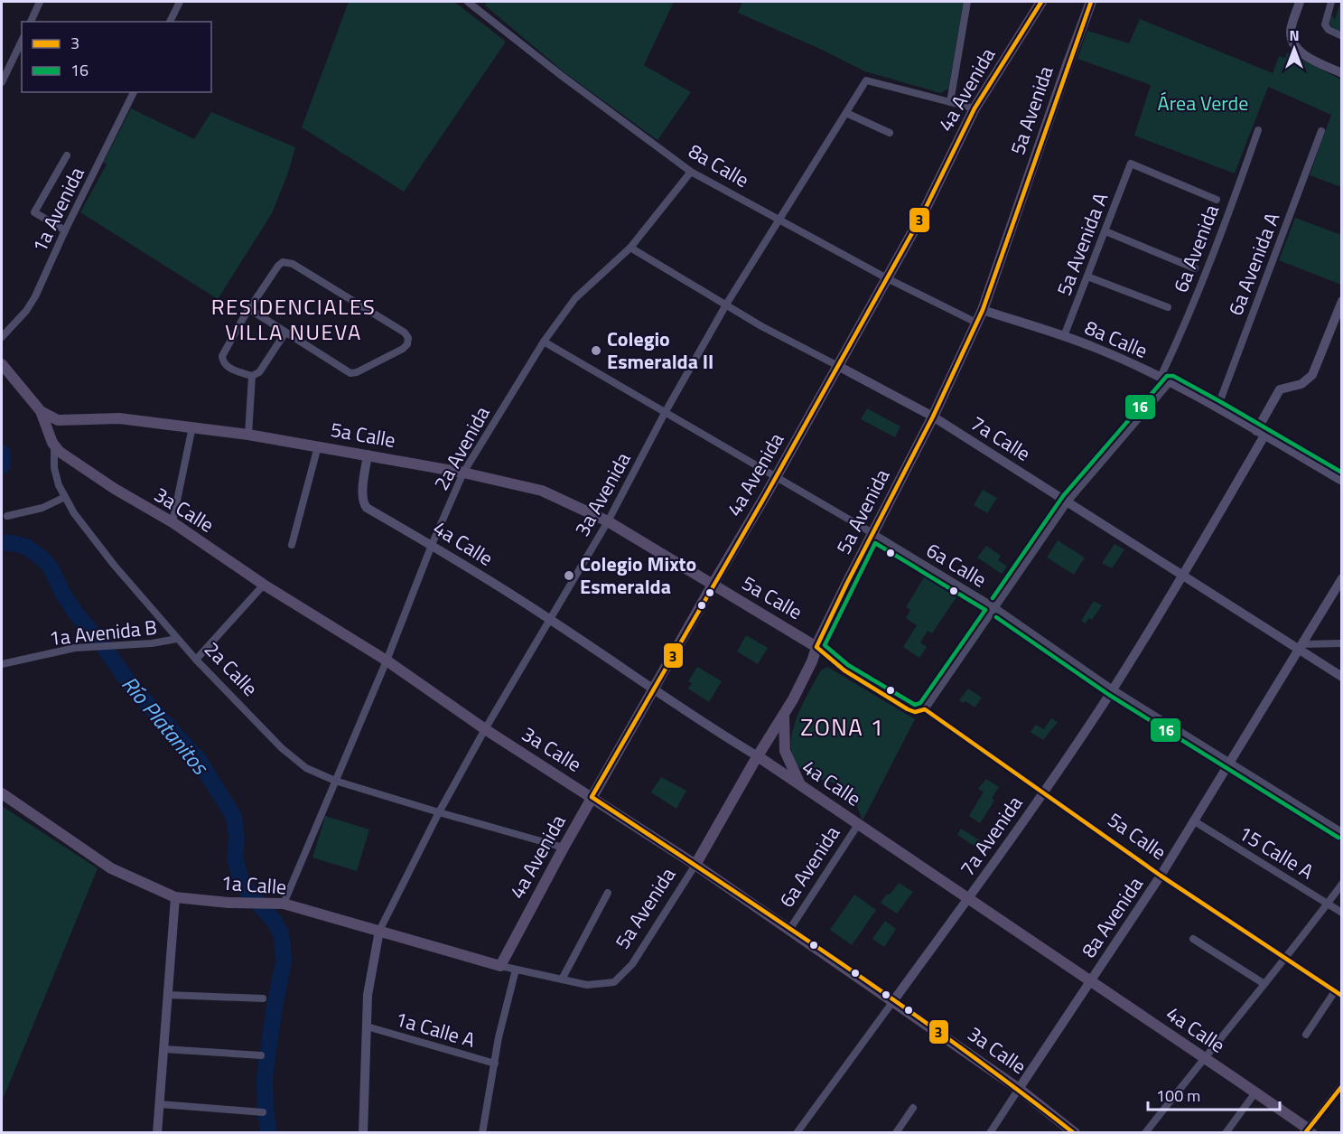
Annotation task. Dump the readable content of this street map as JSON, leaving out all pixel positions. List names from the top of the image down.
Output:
{
  "streets": {
    "main road": [
      "4a Avenida",
      "5a Avenida",
      "8a Calle",
      "5a Calle",
      "7a Calle",
      "3a Calle",
      "4a Calle",
      "2a Calle",
      "7a Avenida",
      "1a Calle",
      "8a Avenida"
    ],
    "street": [
      "1a Avenida",
      "5a Avenida A",
      "6a Avenida",
      "6a Avenida A",
      "2a Avenida",
      "3a Avenida",
      "6a Calle",
      "1a Avenida B",
      "15 Calle A",
      "1a Calle A"
    ]
  },
  "crossings": [
    ["4a Avenida", "8a Calle"],
    ["4a Avenida", "5a Calle"],
    ["4a Avenida", "7a Calle"],
    ["4a Avenida", "3a Calle"],
    ["4a Avenida", "4a Calle"],
    ["4a Avenida", "6a Calle"],
    ["4a Avenida", "2a Calle"],
    ["4a Avenida", "1a Calle"],
    ["5a Avenida", "8a Calle"],
    ["5a Avenida", "5a Calle"],
    ["5a Avenida", "7a Calle"],
    ["5a Avenida", "3a Calle"],
    ["5a Avenida", "4a Calle"],
    ["5a Avenida", "6a Calle"],
    ["5a Avenida", "1a Calle"],
    ["8a Calle", "5a Avenida A"],
    ["8a Calle", "6a Avenida"],
    ["8a Calle", "6a Avenida A"],
    ["8a Calle", "2a Avenida"],
    ["8a Calle", "3a Avenida"],
    ["8a Calle", "7a Avenida"],
    ["6a Avenida", "3a Calle"],
    ["6a Avenida", "4a Calle"],
    ["5a Calle", "2a Avenida"],
    ["5a Calle", "3a Avenida"],
    ["5a Calle", "4a Calle"],
    ["5a Calle", "2a Calle"],
    ["5a Calle", "7a Avenida"],
    ["5a Calle", "8a Avenida"],
    ["7a Calle", "2a Avenida"],
    ["7a Calle", "3a Avenida"],
    ["7a Calle", "7a Avenida"],
    ["7a Calle", "8a Avenida"],
    ["2a Avenida", "3a Calle"],
    ["2a Avenida", "4a Calle"],
    ["2a Avenida", "6a Calle"],
    ["2a Avenida", "2a Calle"],
    ["2a Avenida", "1a Calle"],
    ["3a Avenida", "3a Calle"],
    ["3a Avenida", "4a Calle"],
    ["3a Avenida", "6a Calle"],
    ["3a Avenida", "2a Calle"],
    ["3a Avenida", "1a Calle"],
    ["3a Calle", "2a Calle"],
    ["3a Calle", "7a Avenida"],
    ["3a Calle", "8a Avenida"],
    ["4a Calle", "7a Avenida"],
    ["4a Calle", "8a Avenida"],
    ["6a Calle", "7a Avenida"],
    ["6a Calle", "8a Avenida"],
    ["1a Avenida B", "2a Calle"],
    ["15 Calle A", "8a Avenida"]
  ],
  "districts": ["RESIDENCIALES VILLA NUEVA", "ZONA 1"],
  "water": ["Río Platanitos"],
  "parks": ["Área Verde"],
  "places": ["Colegio Esmeralda II", "Colegio Mixto Esmeralda"],
  "lines": ["transit line 3", "transit line 16"],
  "legend": ["3", "16"],
  "scale_bar": "100 m",
  "north": "top"
}
